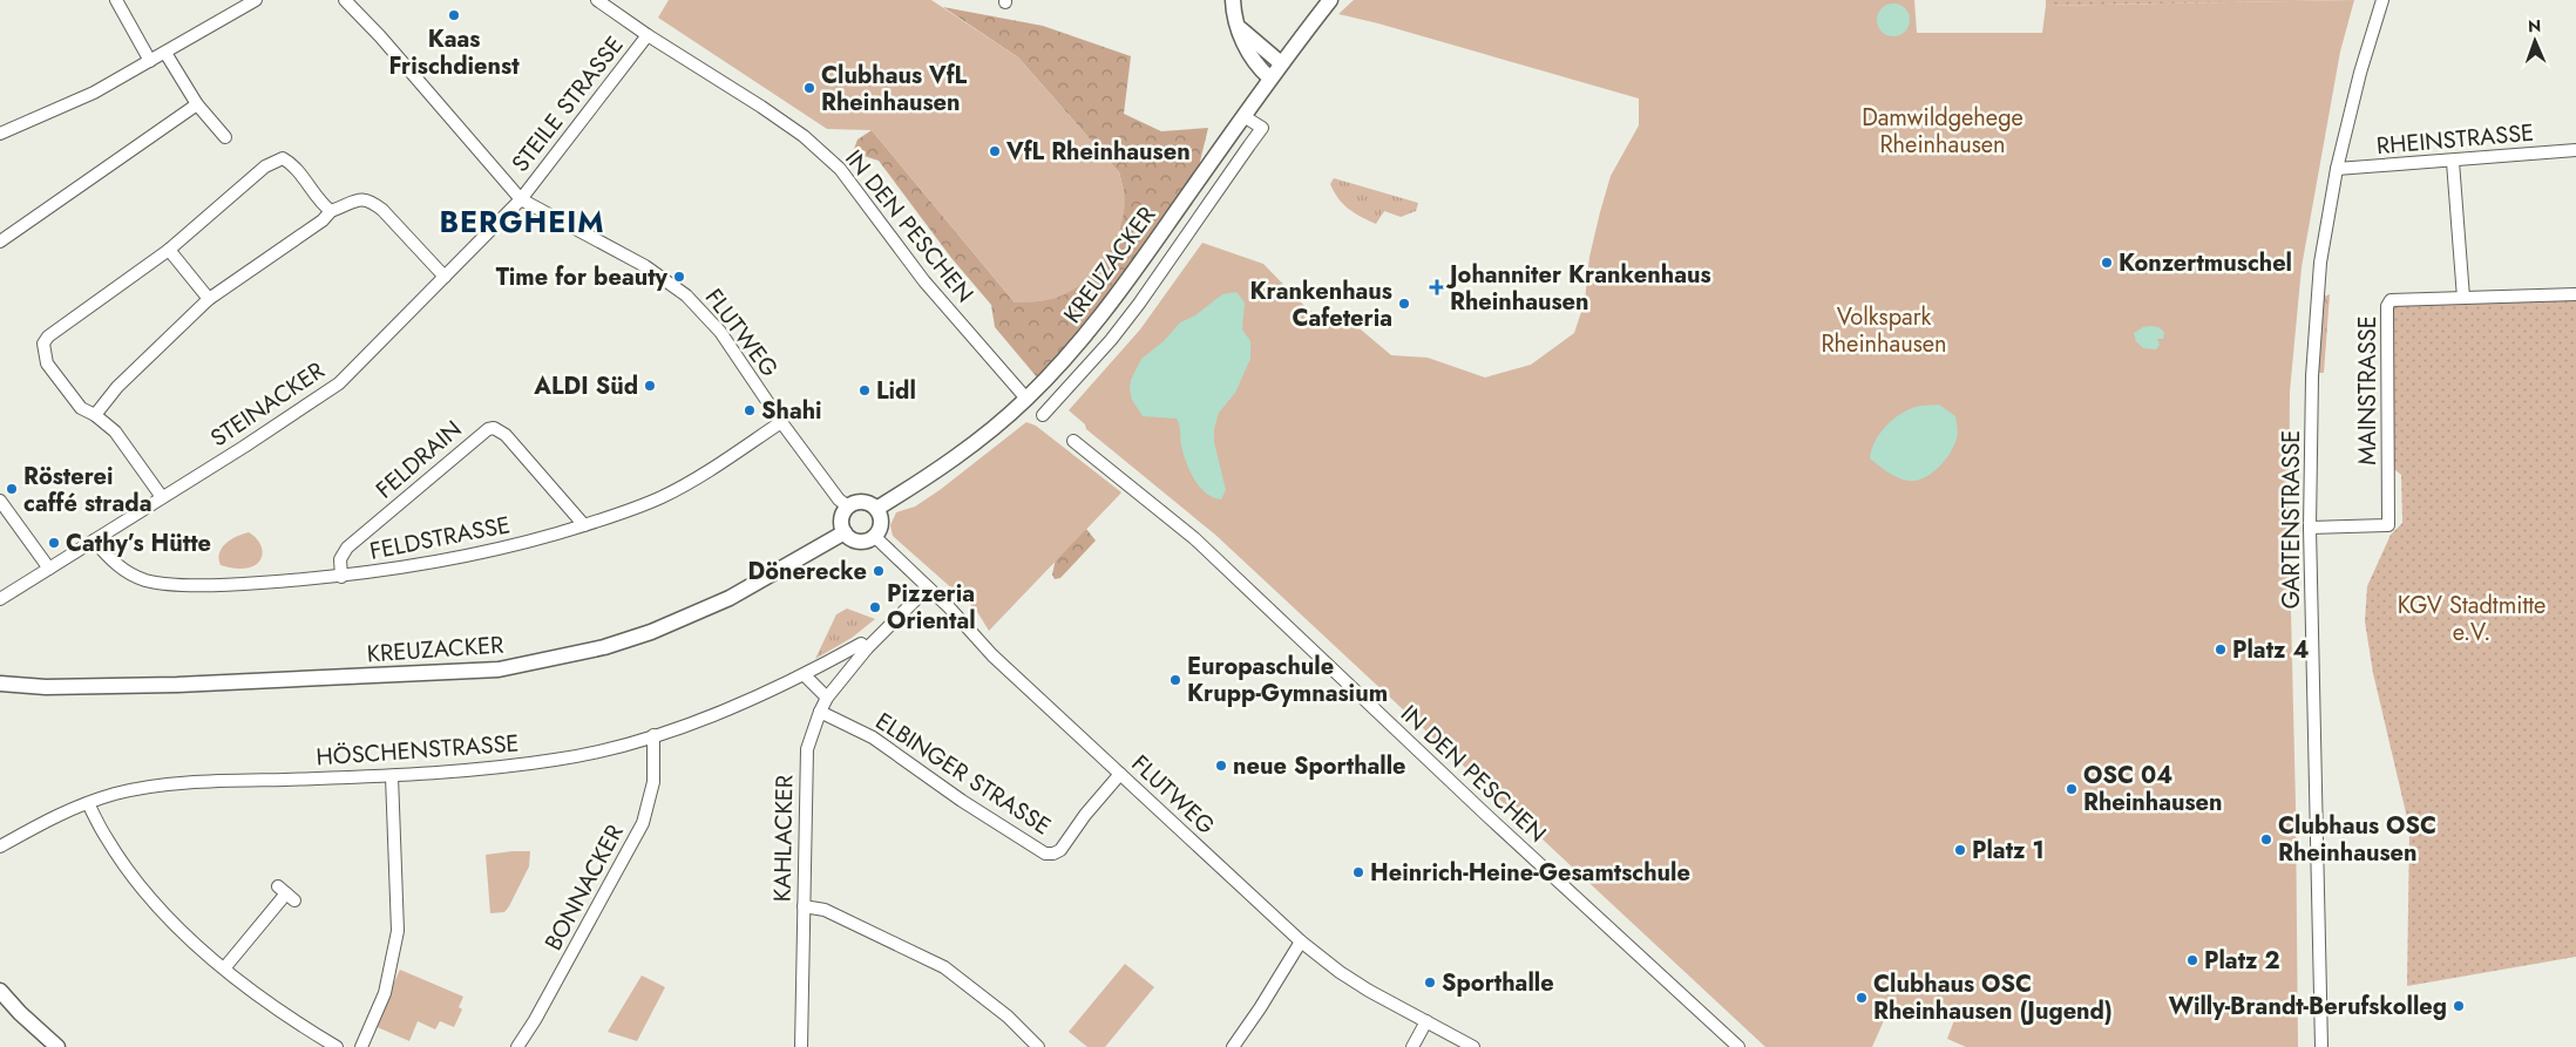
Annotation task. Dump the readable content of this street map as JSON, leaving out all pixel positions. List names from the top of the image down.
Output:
{
  "streets": {
    "street": [
      "STEILE STRASSE",
      "RHEINSTRASSE",
      "IN DEN PESCHEN",
      "KREUZACKER",
      "FLUTWEG",
      "MAINSTRASSE",
      "STEINACKER",
      "FELDRAIN",
      "GARTENSTRASSE",
      "FELDSTRASSE",
      "HÖSCHENSTRASSE",
      "ELBINGER STRASSE",
      "KAHLACKER",
      "BONNACKER"
    ]
  },
  "crossings": [
    ["STEILE STRASSE", "IN DEN PESCHEN"],
    ["STEILE STRASSE", "FLUTWEG"],
    ["STEILE STRASSE", "STEINACKER"],
    ["RHEINSTRASSE", "GARTENSTRASSE"],
    ["IN DEN PESCHEN", "KREUZACKER"],
    ["KREUZACKER", "FLUTWEG"],
    ["FLUTWEG", "STEINACKER"],
    ["FLUTWEG", "FELDSTRASSE"],
    ["FLUTWEG", "ELBINGER STRASSE"],
    ["FLUTWEG", "KAHLACKER"],
    ["MAINSTRASSE", "GARTENSTRASSE"],
    ["STEINACKER", "FELDSTRASSE"],
    ["FELDRAIN", "FELDSTRASSE"],
    ["HÖSCHENSTRASSE", "BONNACKER"],
    ["ELBINGER STRASSE", "KAHLACKER"]
  ],
  "districts": ["BERGHEIM"],
  "parks": ["Damwildgehege Rheinhausen", "Volkspark Rheinhausen", "KGV Stadtmitte e.V."],
  "places": {
    "other": [
      "Kaas Frischdienst",
      "Clubhaus VfL Rheinhausen",
      "VfL Rheinhausen",
      "Konzertmuschel",
      "Time for beauty",
      "Krankenhaus Cafeteria",
      "ALDI Süd",
      "Lidl",
      "Shahi",
      "Rösterei caffé strada",
      "Cathy’s Hütte",
      "Dönerecke",
      "Pizzeria Oriental",
      "Platz 4",
      "Europaschule Krupp-Gymnasium",
      "neue Sporthalle",
      "OSC 04 Rheinhausen",
      "Clubhaus OSC Rheinhausen",
      "Platz 1",
      "Heinrich-Heine-Gesamtschule",
      "Platz 2",
      "Sporthalle",
      "Clubhaus OSC Rheinhausen (Jugend)",
      "Willy-Brandt-Berufskolleg"
    ],
    "health": ["Johanniter Krankenhaus Rheinhausen"]
  },
  "north": "top"
}
